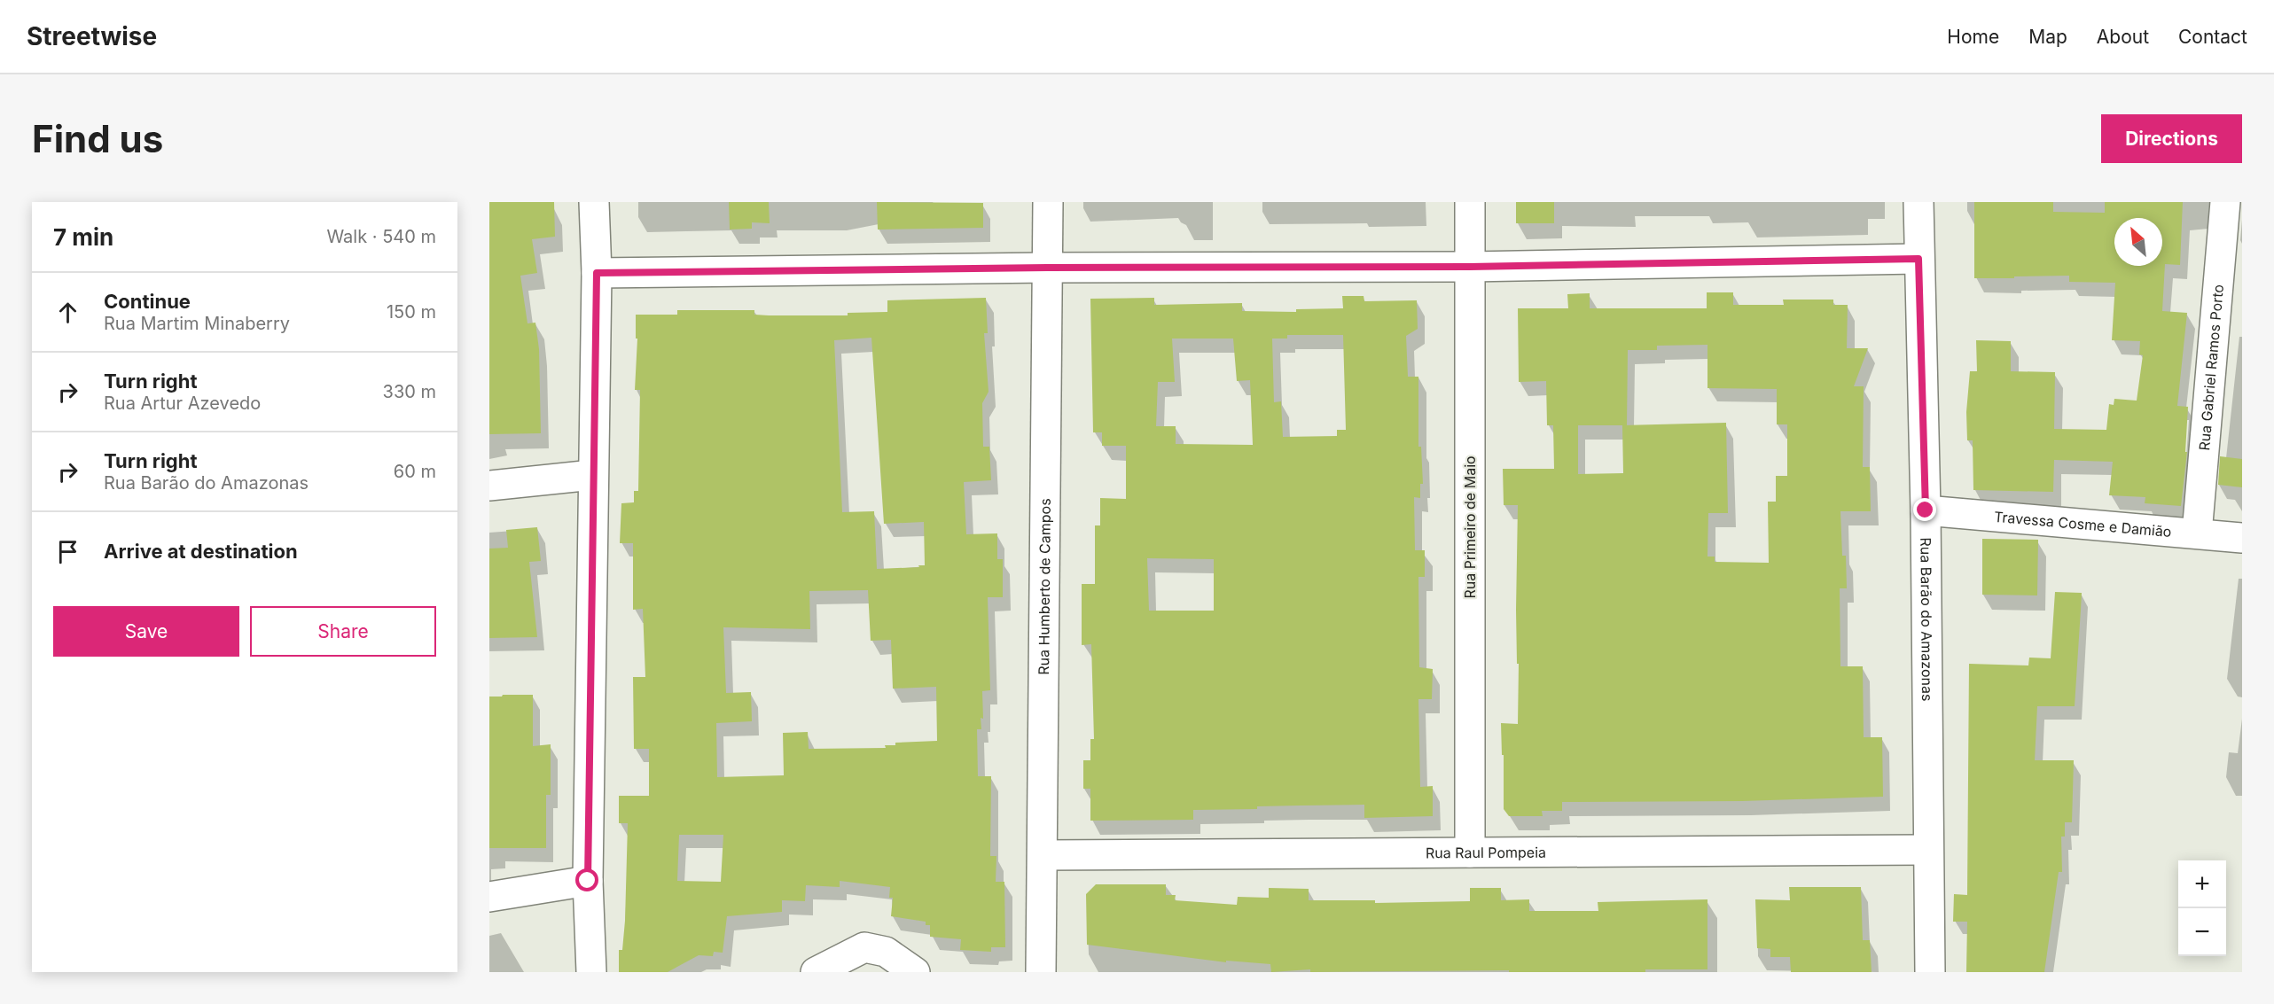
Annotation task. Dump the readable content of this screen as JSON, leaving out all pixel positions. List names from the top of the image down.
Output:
{
  "streets": {
    "street": [
      "Rua Gabriel Ramos Porto",
      "Travessa Cosme e Damião",
      "Rua Primeiro de Maio",
      "Rua Humberto de Campos",
      "Rua Barão do Amazonas",
      "Rua Raul Pompeia"
    ]
  },
  "crossings": [
    ["Rua Gabriel Ramos Porto", "Travessa Cosme e Damião"],
    ["Travessa Cosme e Damião", "Rua Barão do Amazonas"],
    ["Rua Primeiro de Maio", "Rua Raul Pompeia"],
    ["Rua Humberto de Campos", "Rua Raul Pompeia"],
    ["Rua Barão do Amazonas", "Rua Raul Pompeia"]
  ],
  "north": "top left",
  "page": {
    "header": "Streetwise",
    "nav": [
      "Home",
      "Map",
      "About",
      "Contact"
    ],
    "buttons": [
      "Directions",
      ["Save", "Share"]
    ],
    "title": "Find us",
    "heading": ["7 min", "Walk · 540 m"],
    "list": [
      ["Continue", "Rua Martim Minaberry", "150 m"],
      ["Turn right", "Rua Artur Azevedo", "330 m"],
      ["Turn right", "Rua Barão do Amazonas", "60 m"],
      "Arrive at destination"
    ],
    "map_buttons": ["+", "−"]
  }
}
